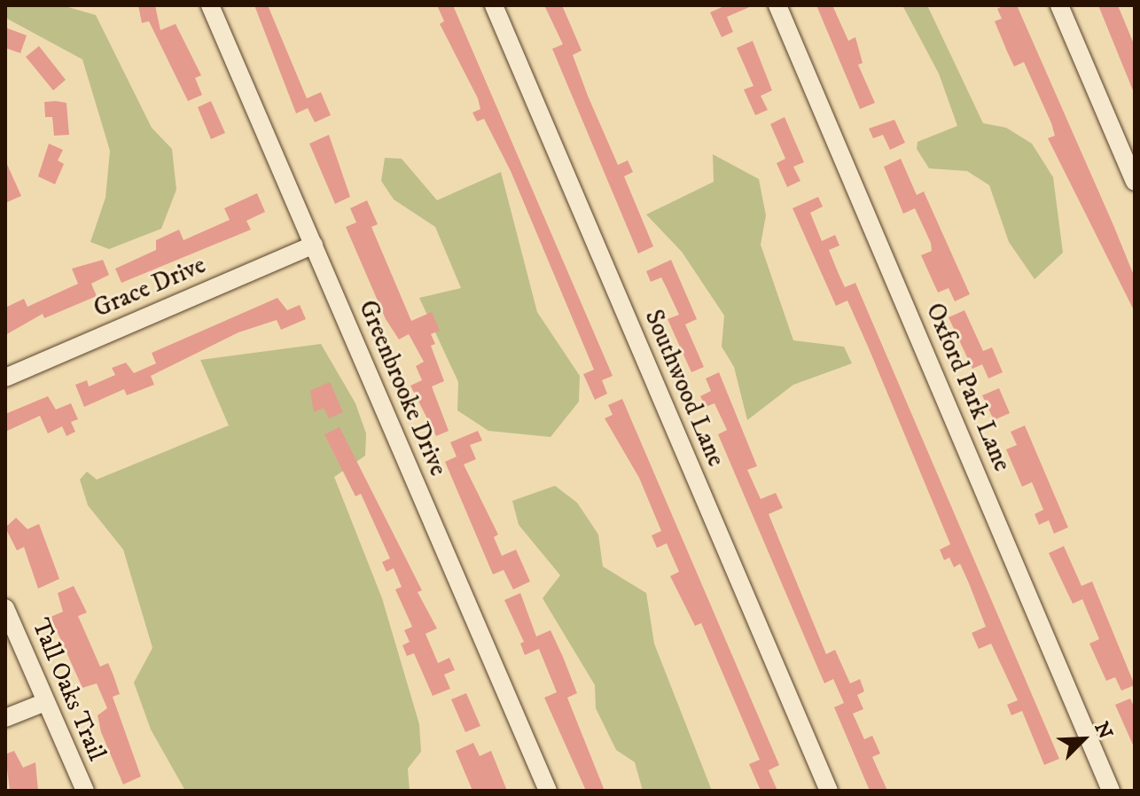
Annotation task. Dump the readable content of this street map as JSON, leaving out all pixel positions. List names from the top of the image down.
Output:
{
  "streets": {
    "street": [
      "Grace Drive",
      "Oxford Park Lane",
      "Greenbrooke Drive",
      "Southwood Lane",
      "Tall Oaks Trail"
    ]
  },
  "crossings": [
    ["Grace Drive", "Greenbrooke Drive"]
  ],
  "north": "top right"
}
